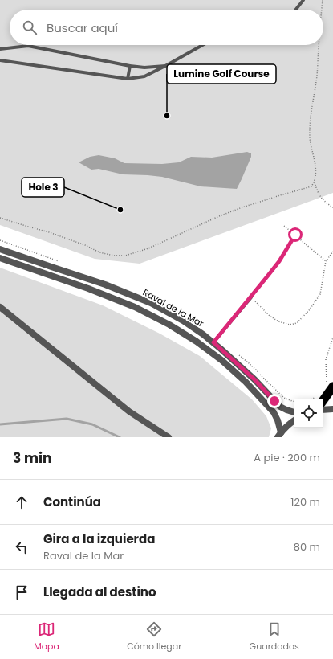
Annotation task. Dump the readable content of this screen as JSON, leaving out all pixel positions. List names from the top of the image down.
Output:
{
  "streets": {
    "street": ["Raval de la Mar"]
  },
  "places": ["Lumine Golf Course", "Hole 3"],
  "page": {
    "search": "Buscar aquí",
    "heading": ["3 min", "A pie · 200 m"],
    "list": [
      ["Continúa", "120 m"],
      ["Gira a la izquierda", "Raval de la Mar", "80 m"],
      "Llegada al destino"
    ],
    "nav": ["Mapa", "Cómo llegar", "Guardados"]
  }
}
